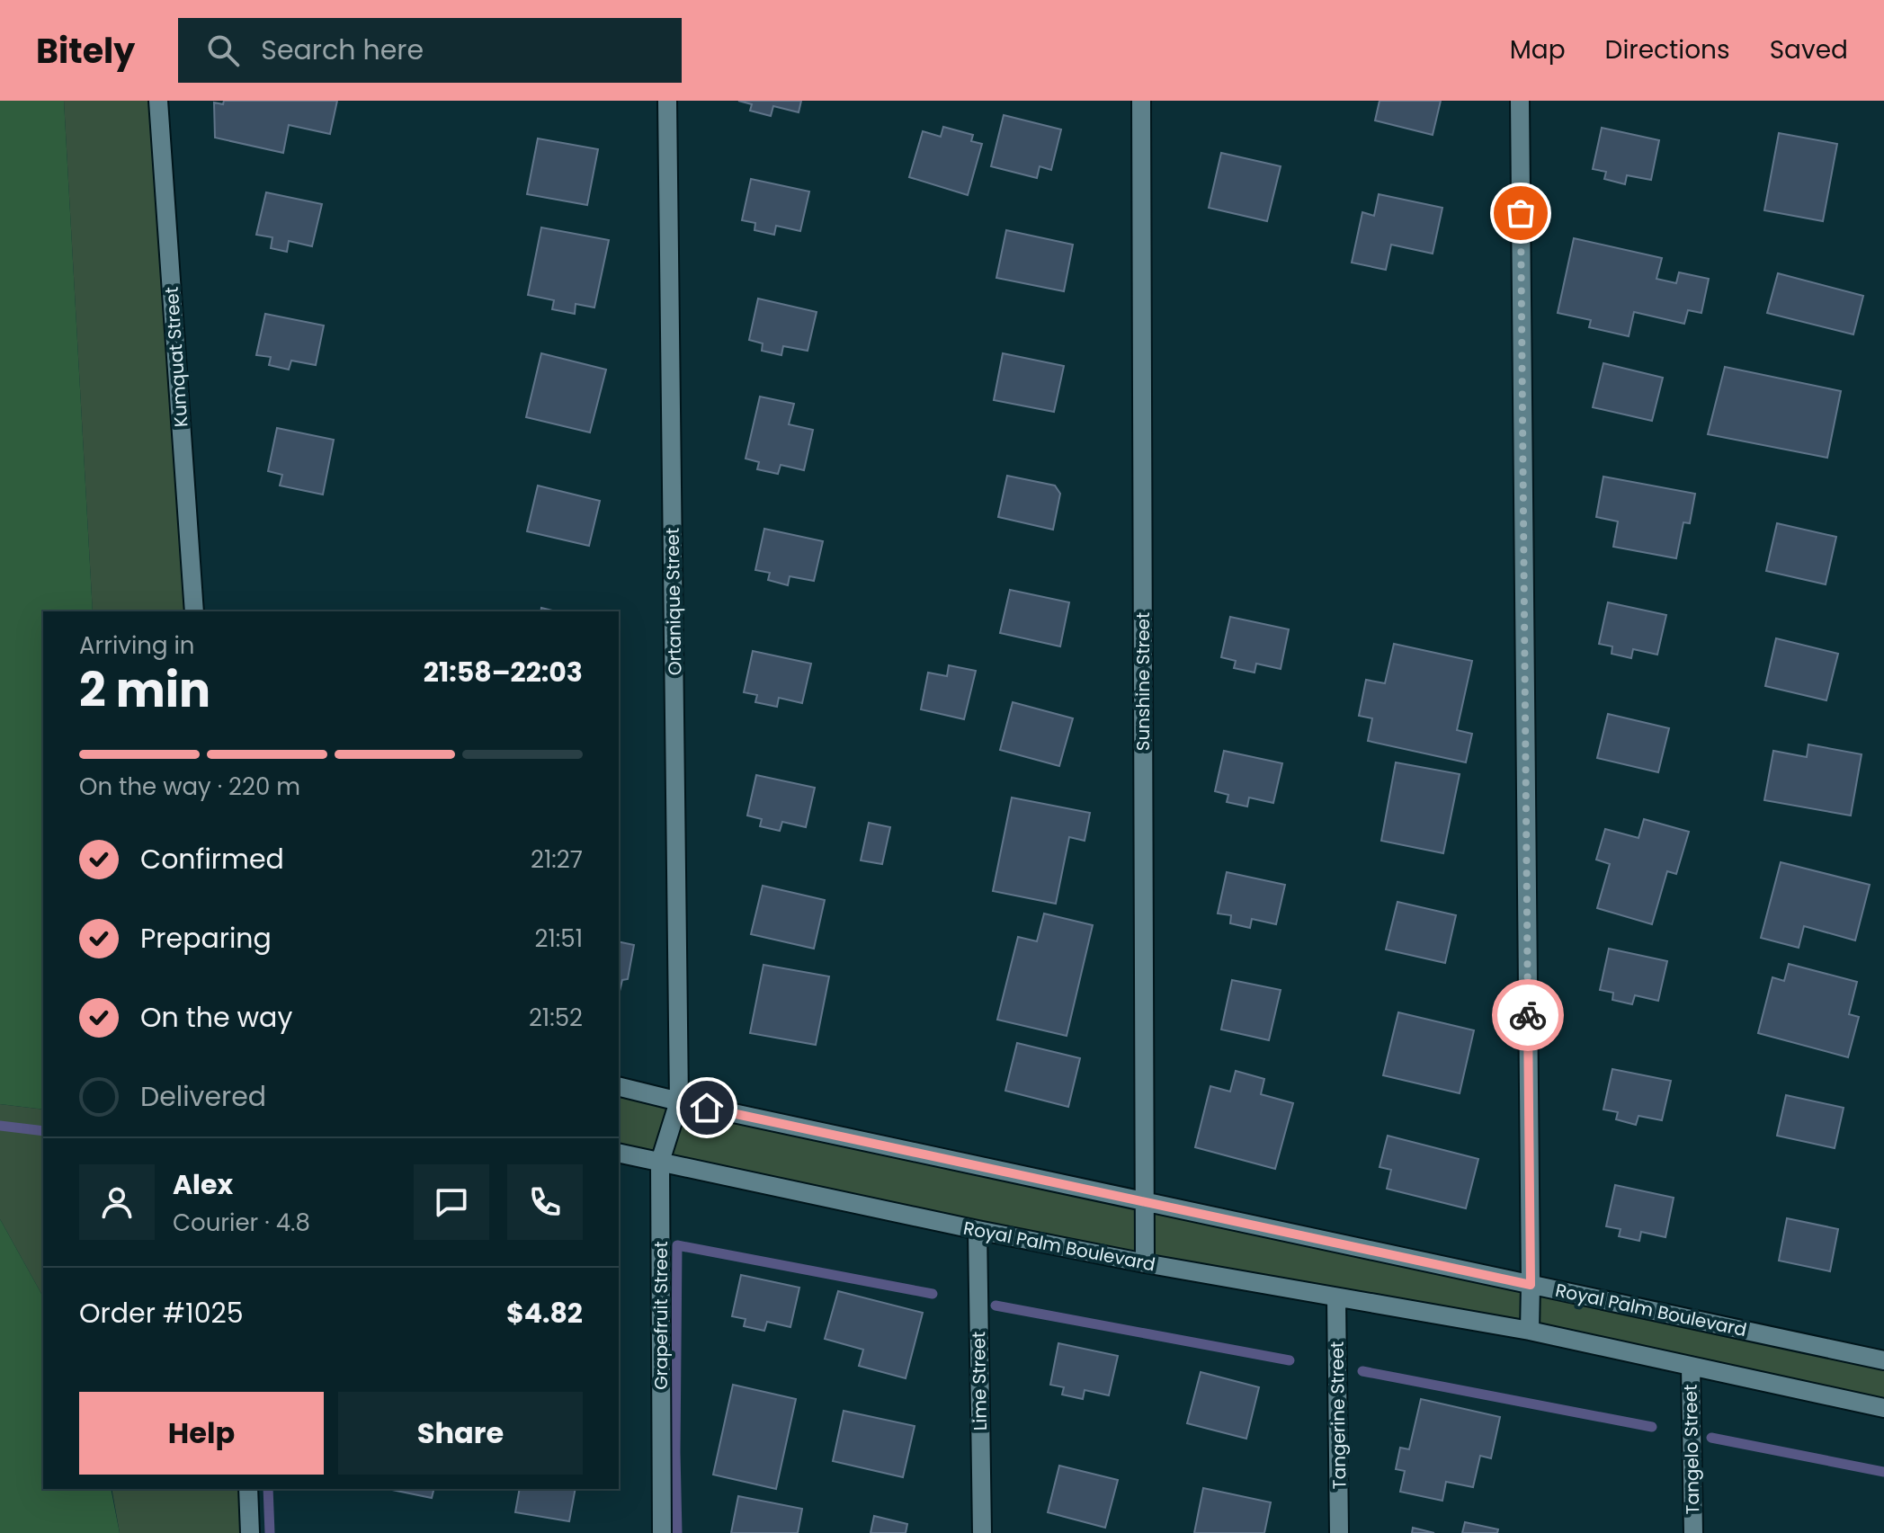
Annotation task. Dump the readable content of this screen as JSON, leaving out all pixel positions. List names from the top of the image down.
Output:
{
  "streets": {
    "street": [
      "Kumquat Street",
      "Ortanique Street",
      "Sunshine Street",
      "Royal Palm Boulevard",
      "Grapefruit Street",
      "Lime Street",
      "Tangerine Street",
      "Tangelo Street"
    ]
  },
  "crossings": [
    ["Ortanique Street", "Royal Palm Boulevard"],
    ["Ortanique Street", "Grapefruit Street"],
    ["Sunshine Street", "Royal Palm Boulevard"],
    ["Royal Palm Boulevard", "Grapefruit Street"],
    ["Royal Palm Boulevard", "Lime Street"],
    ["Royal Palm Boulevard", "Tangerine Street"],
    ["Royal Palm Boulevard", "Tangelo Street"]
  ],
  "page": {
    "header": "Bitely",
    "search": "Search here",
    "nav": ["Map", "Directions", "Saved"],
    "heading": ["2 min", "Arriving in", "21:58–22:03"],
    "panel": [
      "Alex",
      "Courier · 4.8",
      "Order #1025",
      "$4.82"
    ],
    "bar": "On the way · 220 m",
    "list": [
      ["Confirmed", "21:27"],
      ["Preparing", "21:51"],
      ["On the way", "21:52"],
      "Delivered"
    ],
    "buttons": ["Help", "Share"]
  }
}
